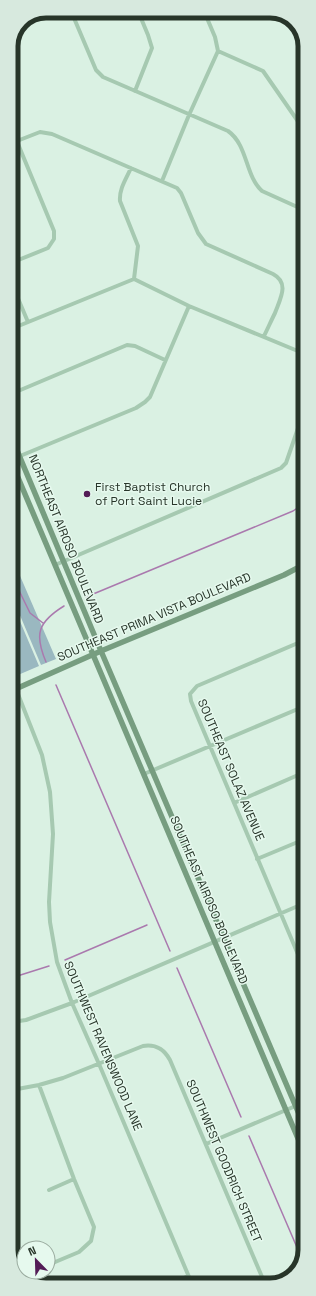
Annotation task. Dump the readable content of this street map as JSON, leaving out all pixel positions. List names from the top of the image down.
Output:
{
  "streets": {
    "main road": ["NORTHEAST AIROSO BOULEVARD", "SOUTHEAST PRIMA VISTA BOULEVARD", "SOUTHEAST AIROSO BOULEVARD"],
    "street": ["SOUTHEAST SOLAZ AVENUE", "SOUTHWEST RAVENSWOOD LANE", "SOUTHWEST GOODRICH STREET"]
  },
  "crossings": [
    ["NORTHEAST AIROSO BOULEVARD", "SOUTHEAST PRIMA VISTA BOULEVARD"],
    ["NORTHEAST AIROSO BOULEVARD", "SOUTHEAST AIROSO BOULEVARD"],
    ["SOUTHEAST PRIMA VISTA BOULEVARD", "SOUTHEAST AIROSO BOULEVARD"],
    ["SOUTHWEST RAVENSWOOD LANE", "SOUTHWEST GOODRICH STREET"]
  ],
  "places": ["First Baptist Church of Port Saint Lucie"],
  "north": "top left"
}
